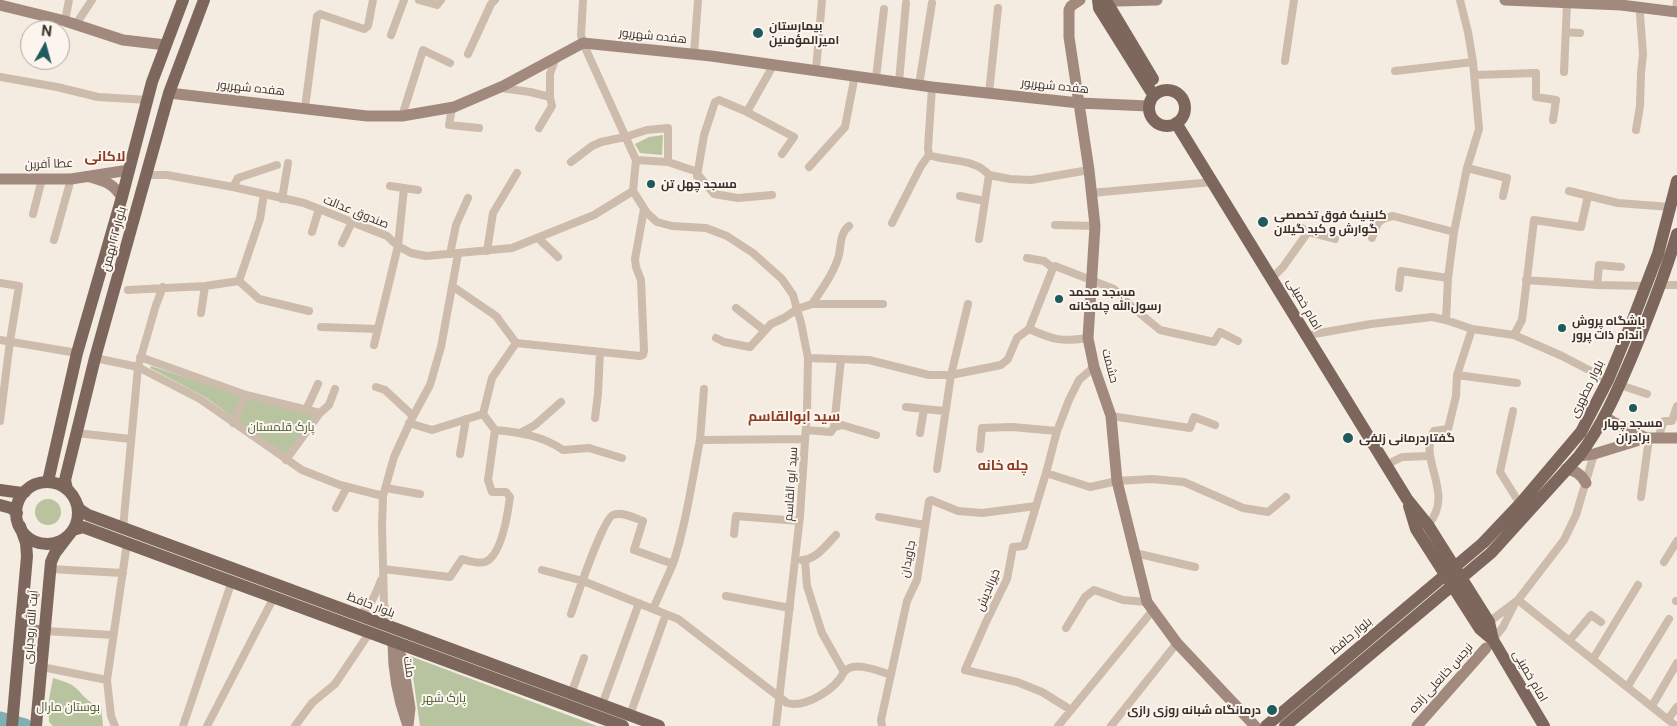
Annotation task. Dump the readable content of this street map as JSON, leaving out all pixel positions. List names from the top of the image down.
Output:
{
  "streets": {
    "main road": [
      "هفده شهریور",
      "عطا آفرین",
      "بلوار ۲۲ بهمن",
      "امام خمینی",
      "حشمت",
      "بلوار مطهری",
      "بلوار حافظ",
      "آیت الله رودباری",
      "ملت",
      "نرجس خانعلی زاده"
    ],
    "street": [
      "صندوق عدالت",
      "سید ابو القاسم",
      "جاویدان",
      "خیراندیش"
    ]
  },
  "crossings": [
    ["هفده شهریور", "بلوار ۲۲ بهمن"],
    ["هفده شهریور", "امام خمینی"],
    ["هفده شهریور", "حشمت"],
    ["عطا آفرین", "بلوار ۲۲ بهمن"],
    ["صندوق عدالت", "بلوار ۲۲ بهمن"],
    ["صندوق عدالت", "سید ابو القاسم"],
    ["بلوار ۲۲ بهمن", "بلوار حافظ"],
    ["بلوار ۲۲ بهمن", "آیت الله رودباری"],
    ["امام خمینی", "بلوار مطهری"],
    ["امام خمینی", "بلوار حافظ"],
    ["امام خمینی", "نرجس خانعلی زاده"],
    ["حشمت", "خیراندیش"],
    ["بلوار مطهری", "بلوار حافظ"],
    ["جاویدان", "خیراندیش"],
    ["بلوار حافظ", "آیت الله رودباری"],
    ["بلوار حافظ", "ملت"]
  ],
  "districts": ["لاکانی", "سید ابوالقاسم", "چله خانه"],
  "parks": ["پارک قلمستان", "پارک شهر", "بوستان مارال"],
  "places": [
    "بیمارستان امیرالمؤمنین",
    "مسجد چهل تن",
    "کلینیک فوق تخصصی گوارش و کبد گیلان",
    "مسجد محمد رسول‌‌الله چله‌خانه",
    "باشگاه پروش اندام ذات پرور",
    "مسجد چهار برادران",
    "گفتاردرمانی زلفی",
    "درمانگاه شبانه روزی رازی"
  ],
  "north": "top"
}
